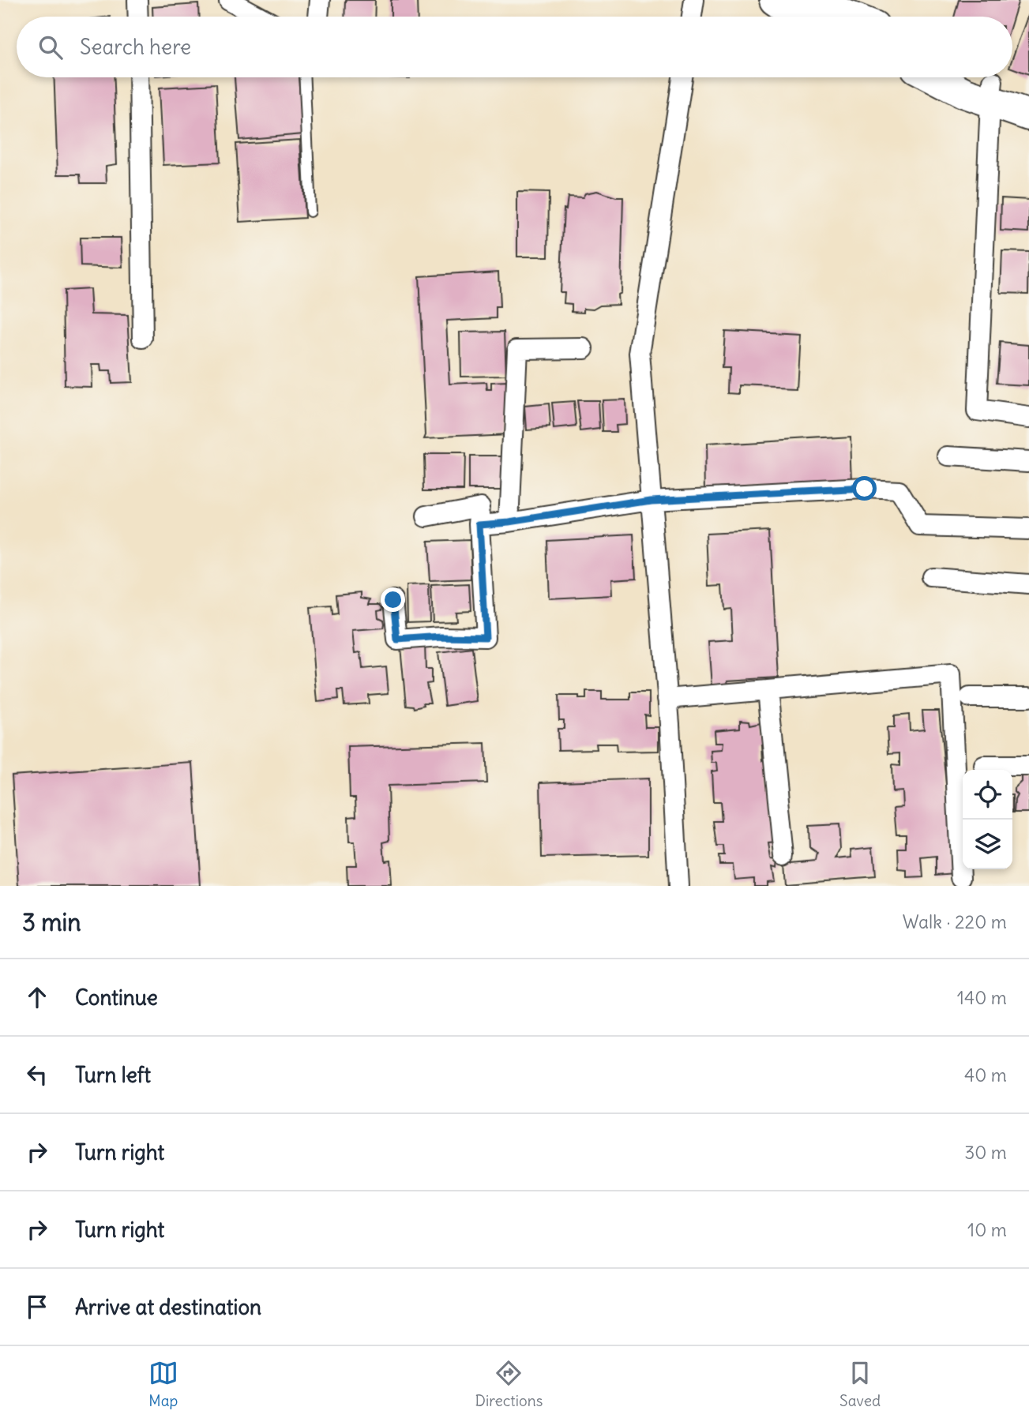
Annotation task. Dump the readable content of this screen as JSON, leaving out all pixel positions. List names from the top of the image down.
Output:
{
  "page": {
    "search": "Search here",
    "heading": ["3 min", "Walk · 220 m"],
    "list": [
      ["Continue", "140 m"],
      ["Turn left", "40 m"],
      ["Turn right", "30 m"],
      ["Turn right", "10 m"],
      "Arrive at destination"
    ],
    "nav": ["Map", "Directions", "Saved"]
  }
}
